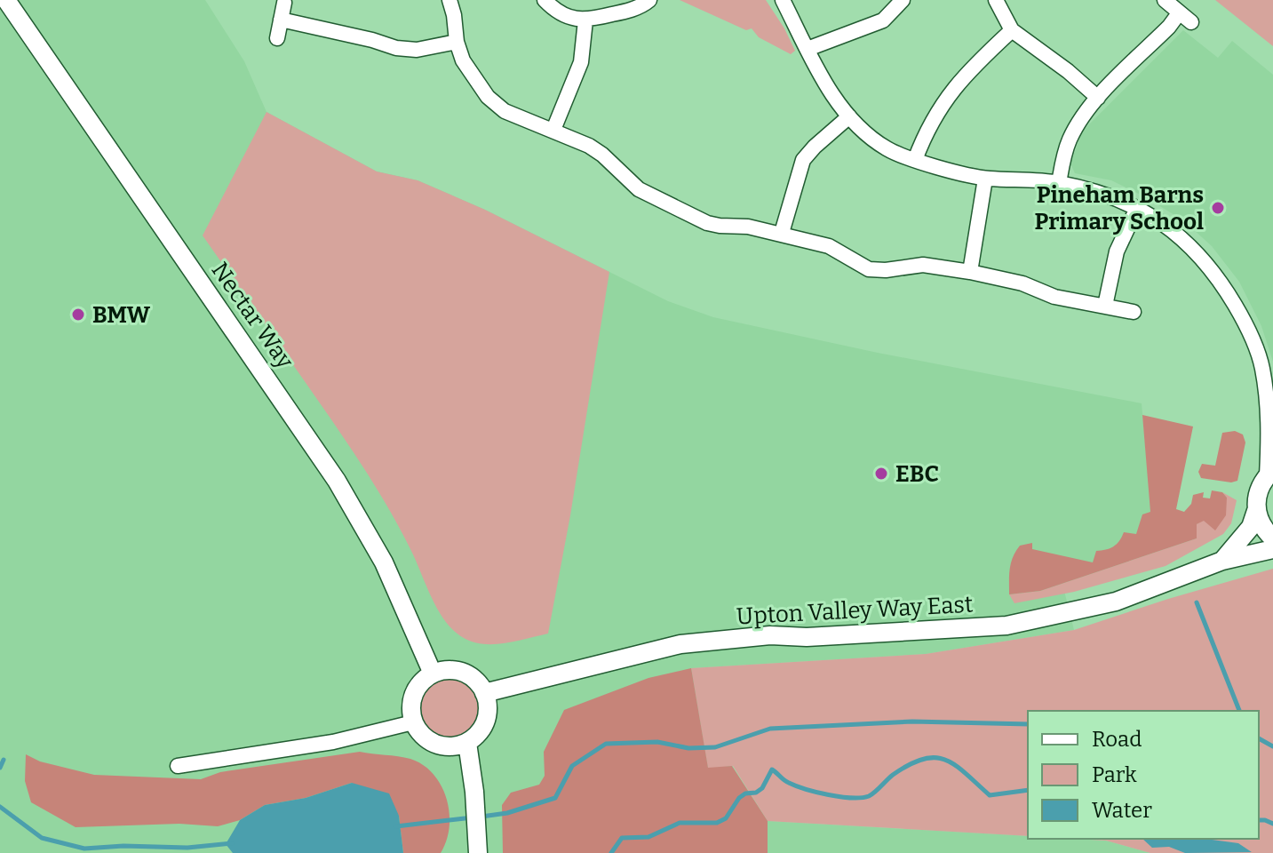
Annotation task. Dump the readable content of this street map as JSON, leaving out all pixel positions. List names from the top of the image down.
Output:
{
  "streets": {
    "street": ["Nectar Way", "Upton Valley Way East"]
  },
  "crossings": [
    ["Nectar Way", "Upton Valley Way East"]
  ],
  "places": ["Pineham Barns Primary School", "BMW", "EBC"],
  "legend": ["Road", "Park", "Water"]
}
